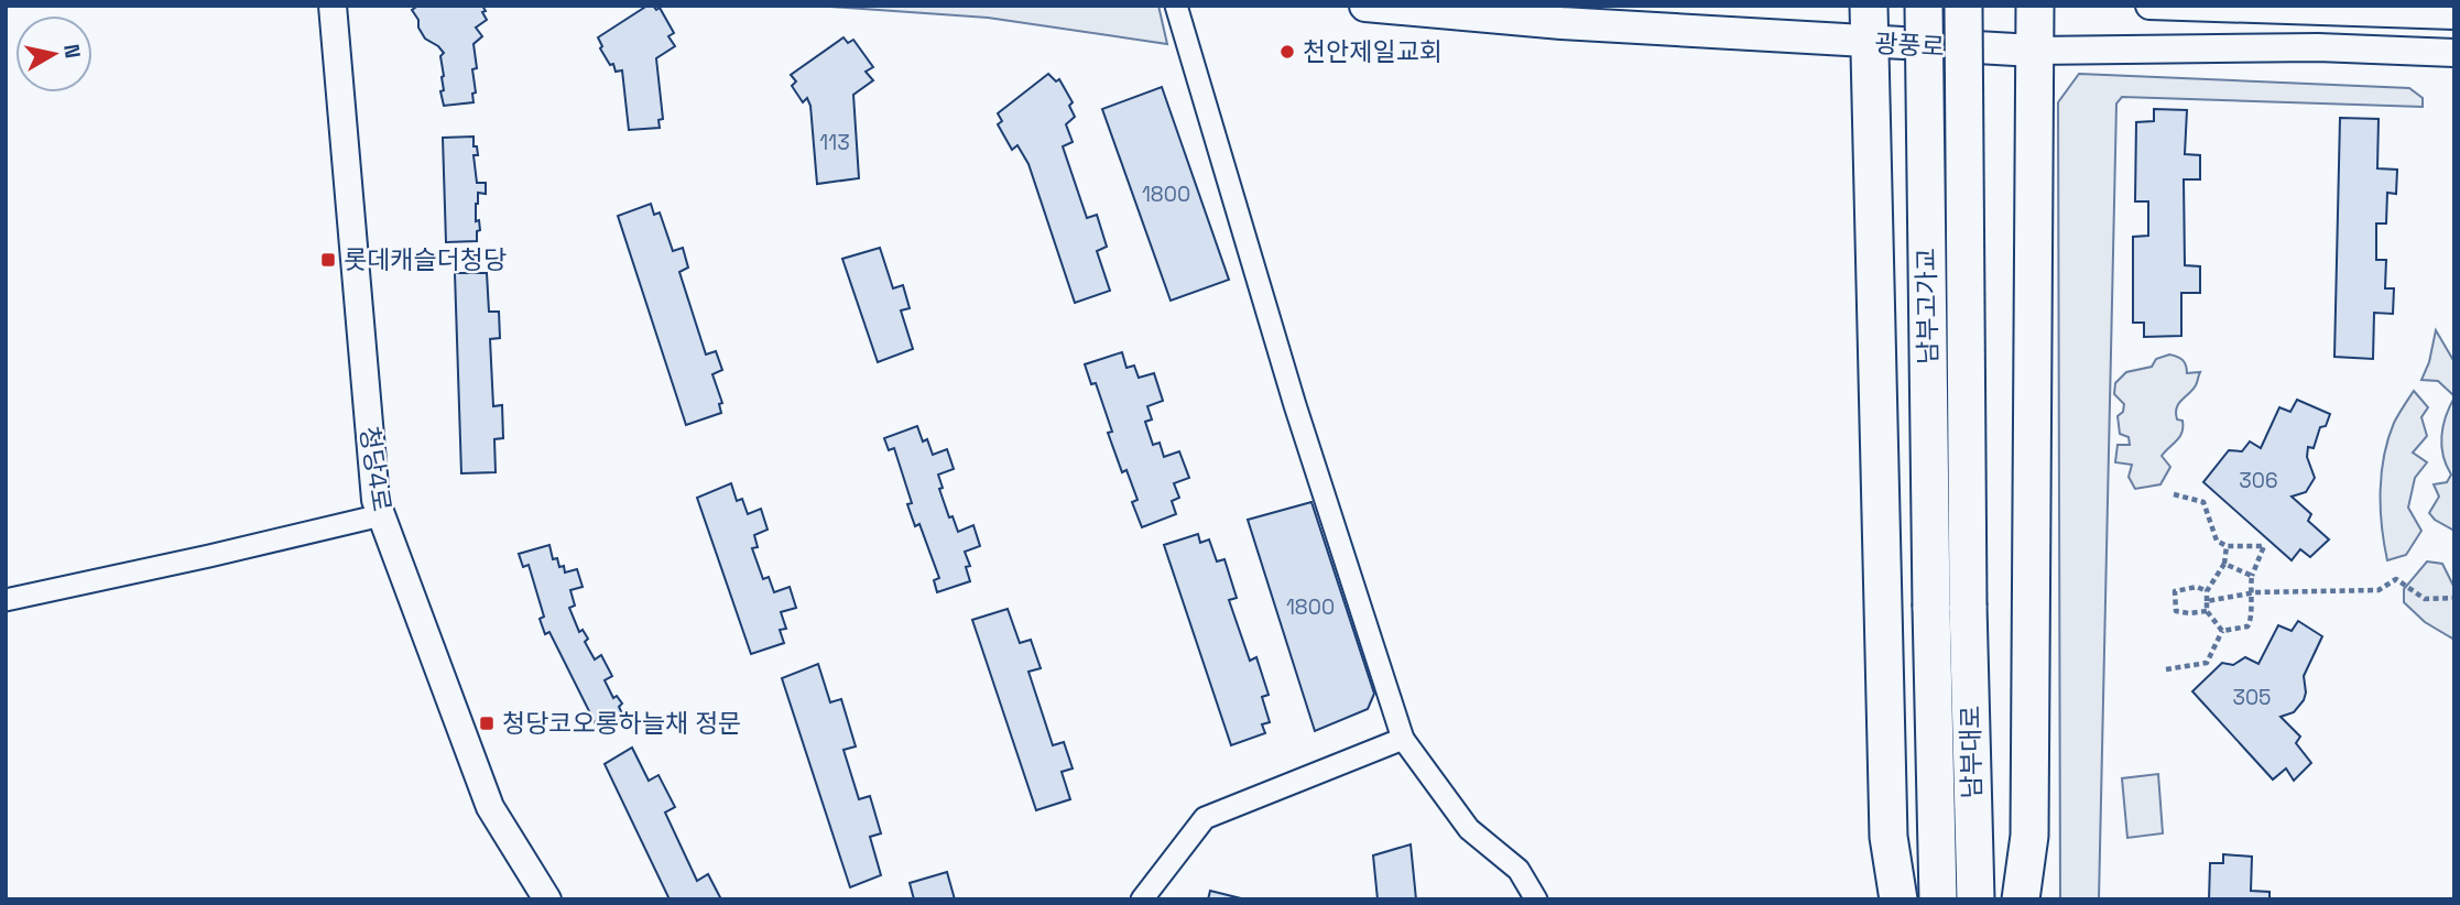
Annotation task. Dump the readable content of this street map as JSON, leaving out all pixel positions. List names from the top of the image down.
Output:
{
  "streets": {
    "highway": ["남부고가교", "남부대로"],
    "main road": ["광풍로"],
    "street": ["청당4로"]
  },
  "crossings": [
    ["남부고가교", "남부대로"]
  ],
  "places": {
    "other": ["천안제일교회"],
    "transit": ["롯데캐슬더청당", "청당코오롱하늘채 정문"]
  },
  "house_numbers": [
    "113",
    "1800",
    "306",
    "1800",
    "305"
  ],
  "north": "right"
}
